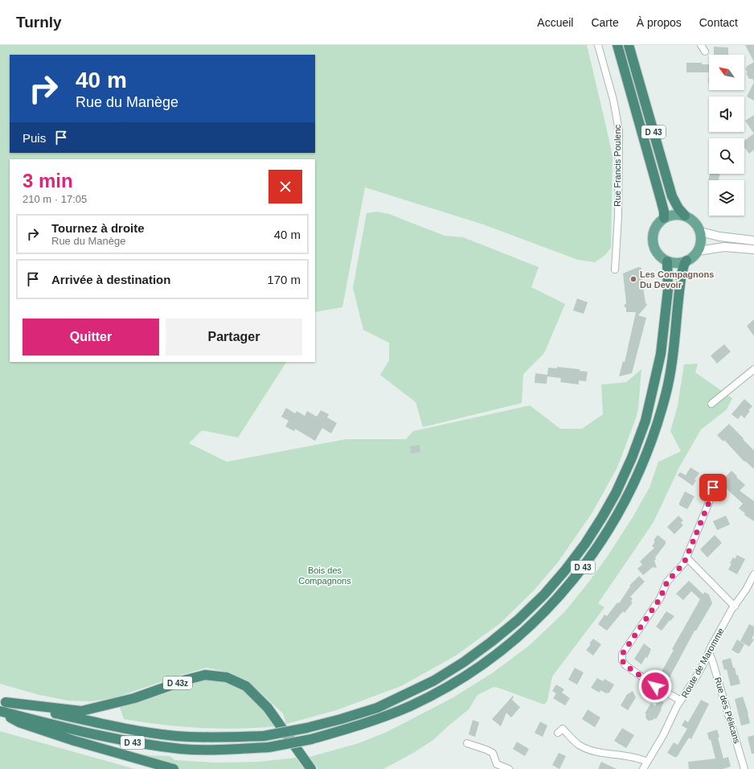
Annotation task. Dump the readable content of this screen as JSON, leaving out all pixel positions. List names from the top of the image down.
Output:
{
  "streets": {
    "highway": ["D 43", "D 43z"],
    "street": ["Rue Francis Poulenc", "Route de Maromme", "Rue des Pélicans"]
  },
  "crossings": [
    ["D 43", "D 43z"],
    ["Route de Maromme", "Rue des Pélicans"]
  ],
  "parks": ["Bois des Compagnons"],
  "places": ["Les Compagnons Du Devoir"],
  "north": "top left",
  "page": {
    "header": "Turnly",
    "nav": [
      "Accueil",
      "Carte",
      "À propos",
      "Contact"
    ],
    "turn": ["40 m", "Rue du Manège"],
    "then": "Puis",
    "heading": ["3 min", "210 m · 17:05"],
    "list": [
      {
        "name": "Tournez à droite",
        "note": "Rue du Manège",
        "value": "40 m"
      },
      {
        "name": "Arrivée à destination",
        "value": "170 m"
      }
    ],
    "buttons": ["Quitter", "Partager"]
  }
}
